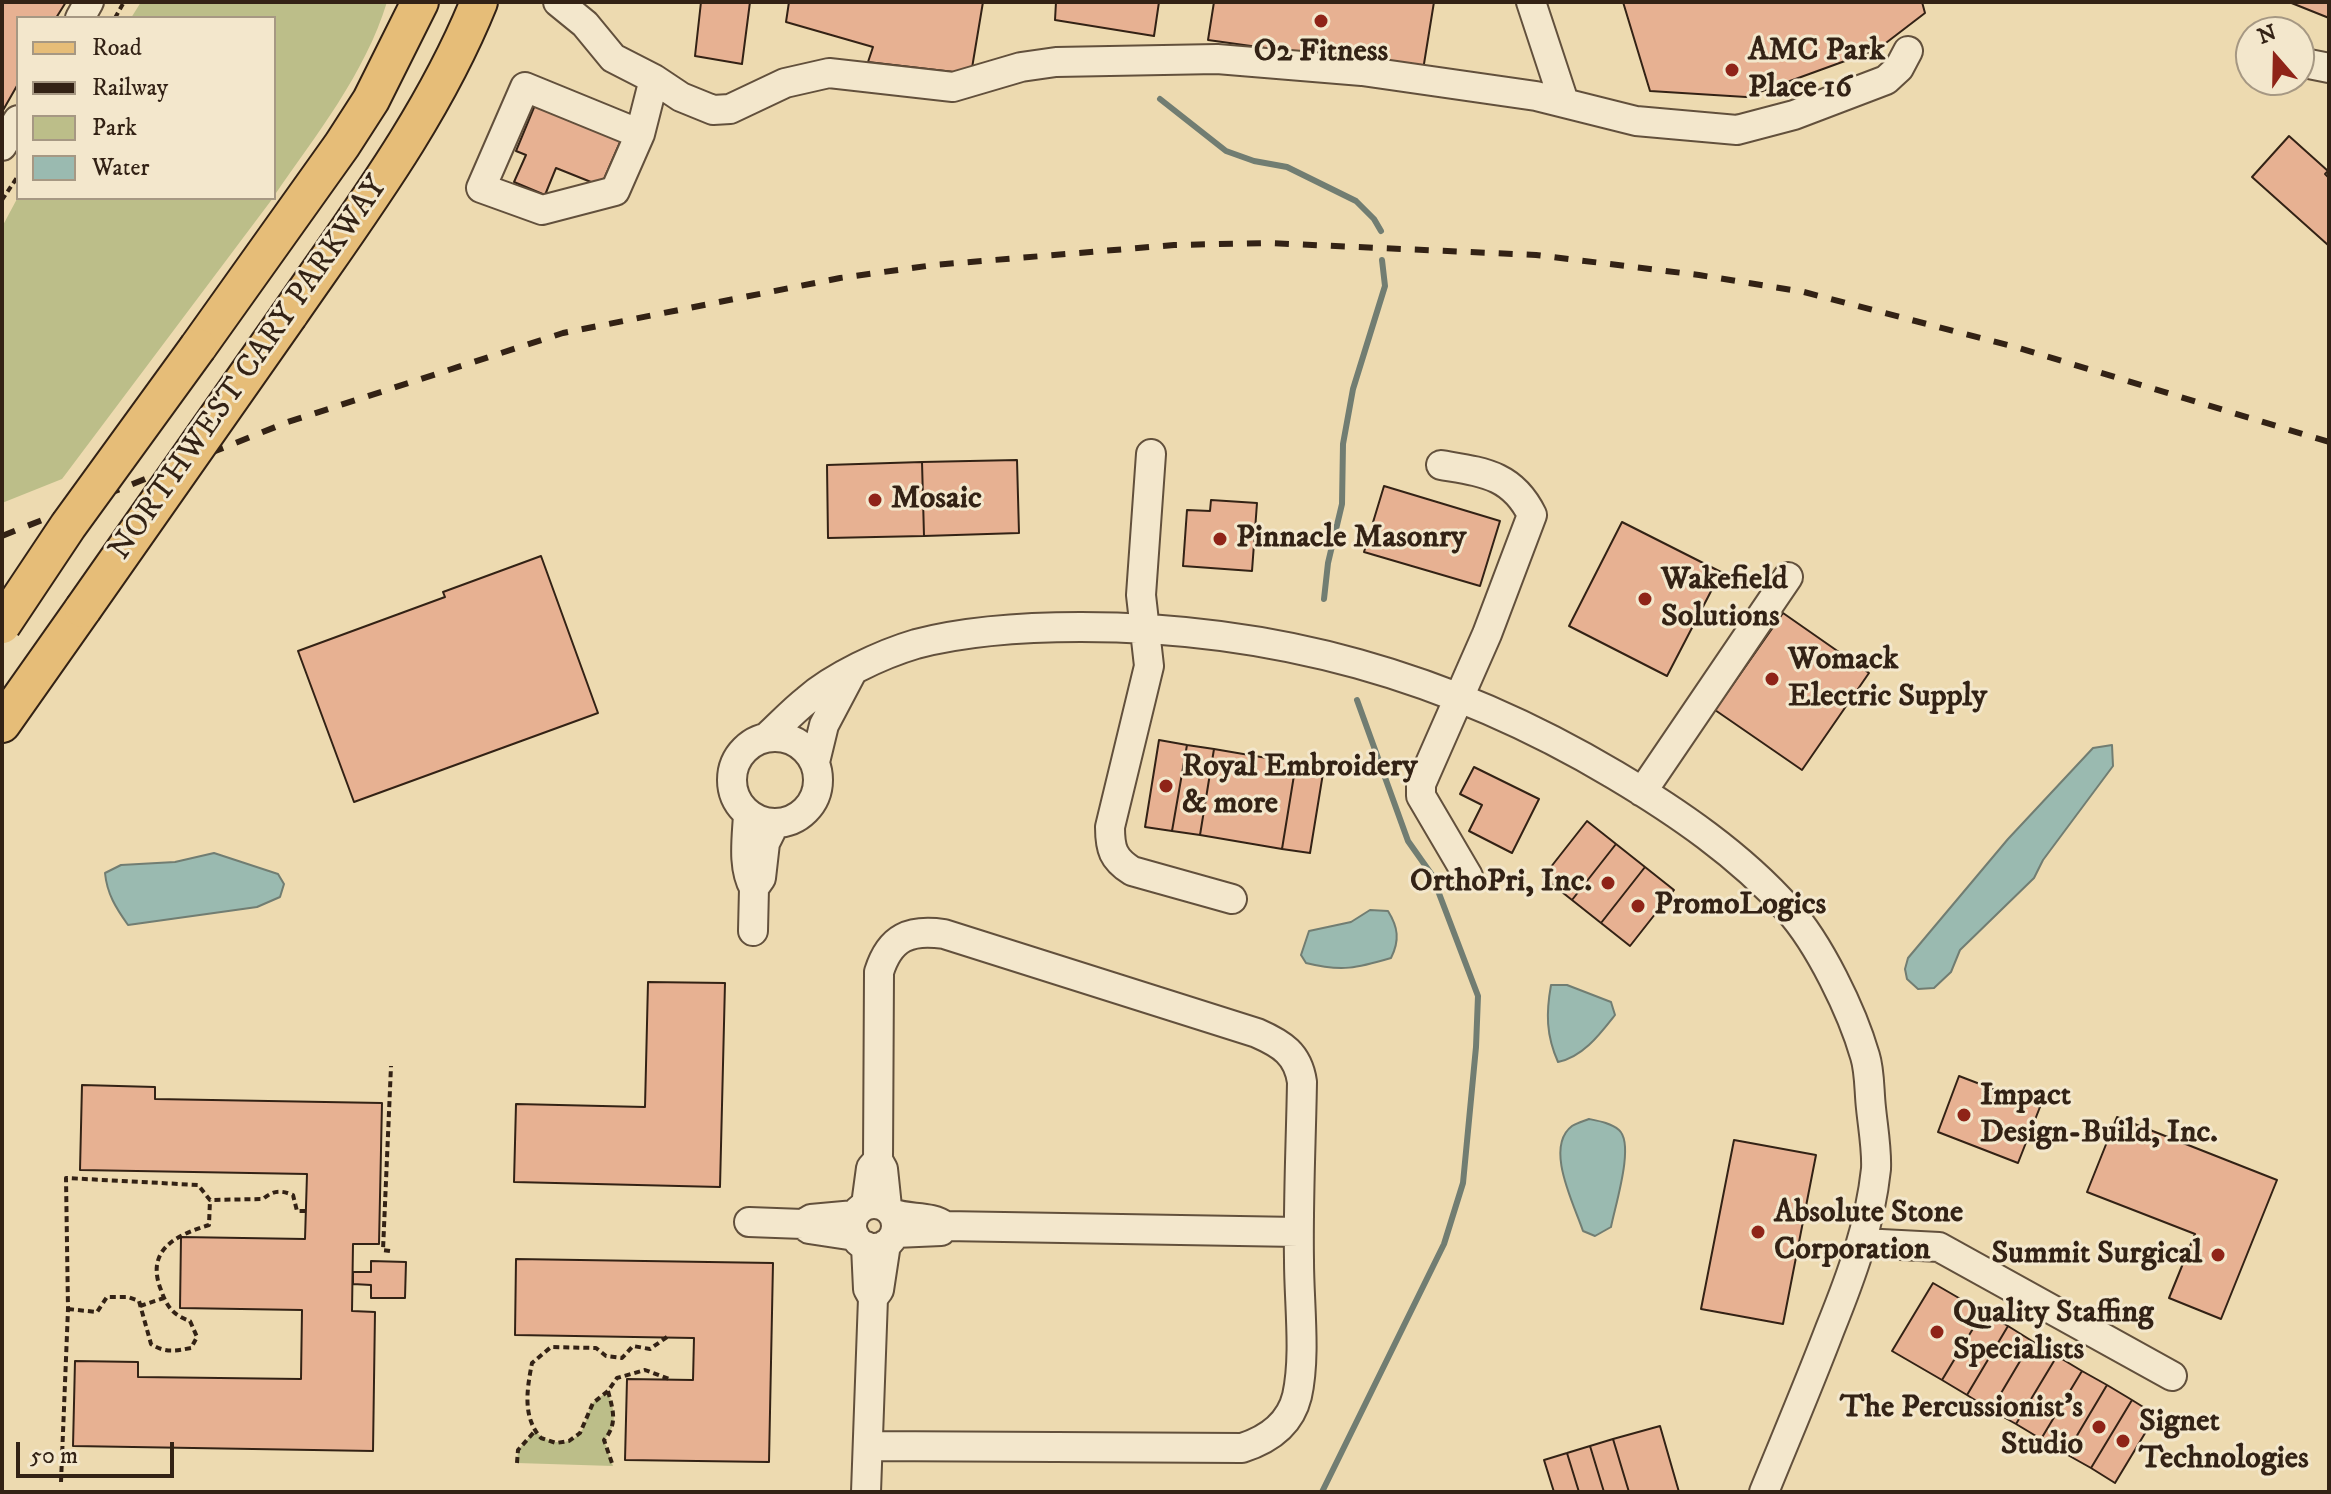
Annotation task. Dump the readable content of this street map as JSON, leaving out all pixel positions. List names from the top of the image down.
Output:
{
  "streets": {
    "main road": ["NORTHWEST CARY PARKWAY"]
  },
  "places": [
    "O2 Fitness",
    "AMC Park Place 16",
    "Mosaic",
    "Pinnacle Masonry",
    "Wakefield Solutions",
    "Womack Electric Supply",
    "Royal Embroidery & more",
    "OrthoPri, Inc.",
    "PromoLogics",
    "Impact Design-Build, Inc.",
    "Absolute Stone Corporation",
    "Summit Surgical",
    "Quality Staffing Specialists",
    "The Percussionist's Studio",
    "Signet Technologies"
  ],
  "legend": [
    "Road",
    "Railway",
    "Park",
    "Water"
  ],
  "scale_bar": "50 m",
  "north": "top"
}
